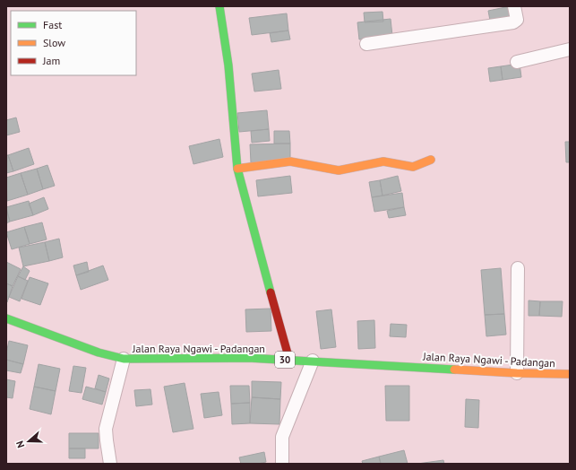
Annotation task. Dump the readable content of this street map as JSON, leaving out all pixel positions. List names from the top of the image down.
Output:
{
  "streets": {
    "main road": ["Jalan Raya Ngawi - Padangan", "30"]
  },
  "legend": ["Fast", "Slow", "Jam"],
  "north": "left"
}
